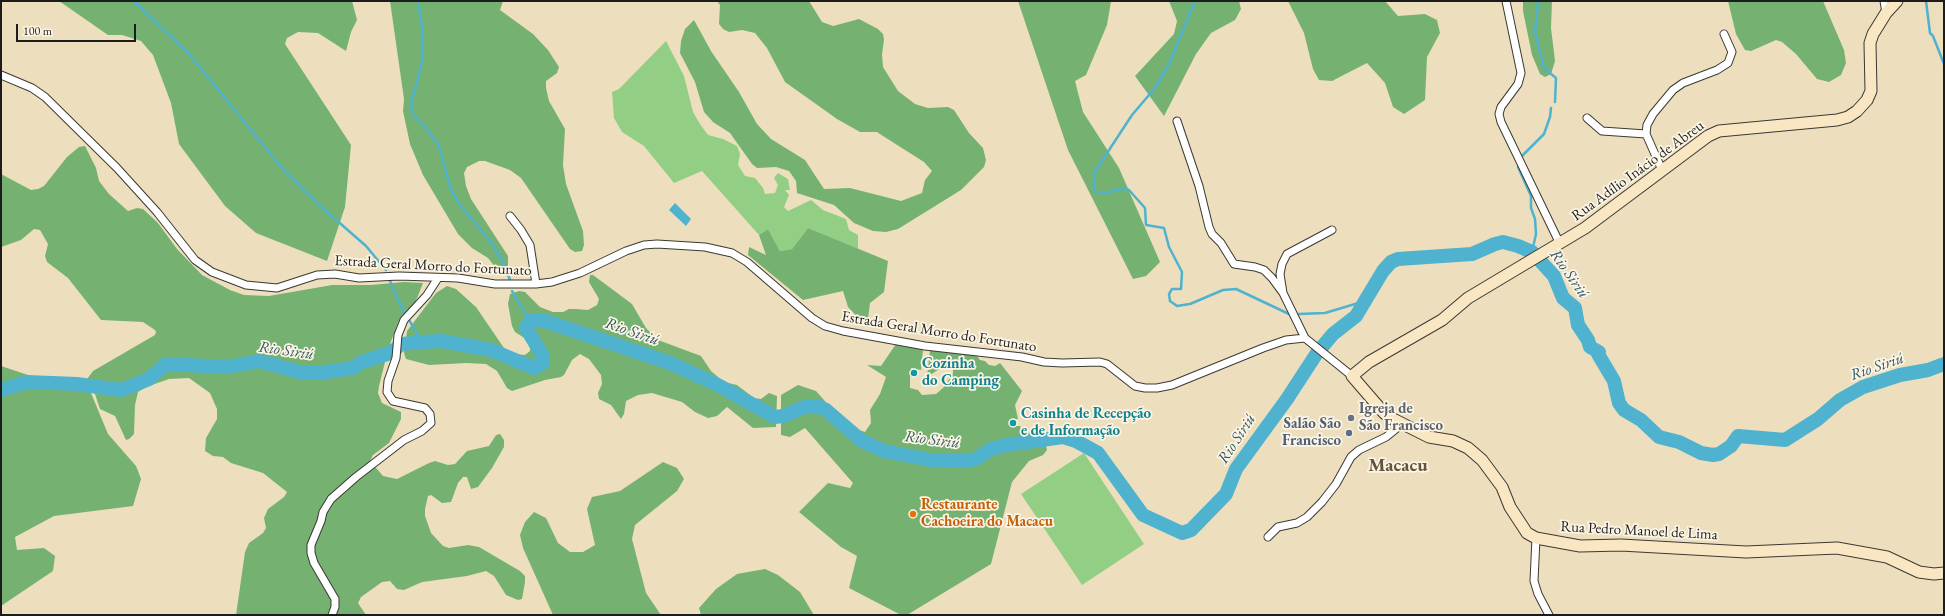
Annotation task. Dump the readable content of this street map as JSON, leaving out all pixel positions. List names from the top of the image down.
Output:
{
  "streets": {
    "street": ["Rua Adílio Inácio de Abreu", "Estrada Geral Morro do Fortunato", "Rua Pedro Manoel de Lima"]
  },
  "districts": ["Macacu"],
  "water": ["Rio Siriú"],
  "places": [
    "Cozinha do Camping",
    "Igreja de São Francisco",
    "Casinha de Recepção e de Informação",
    "Salão São Francisco",
    "Restaurante Cachoeira do Macacu"
  ],
  "scale_bar": "100 m"
}
